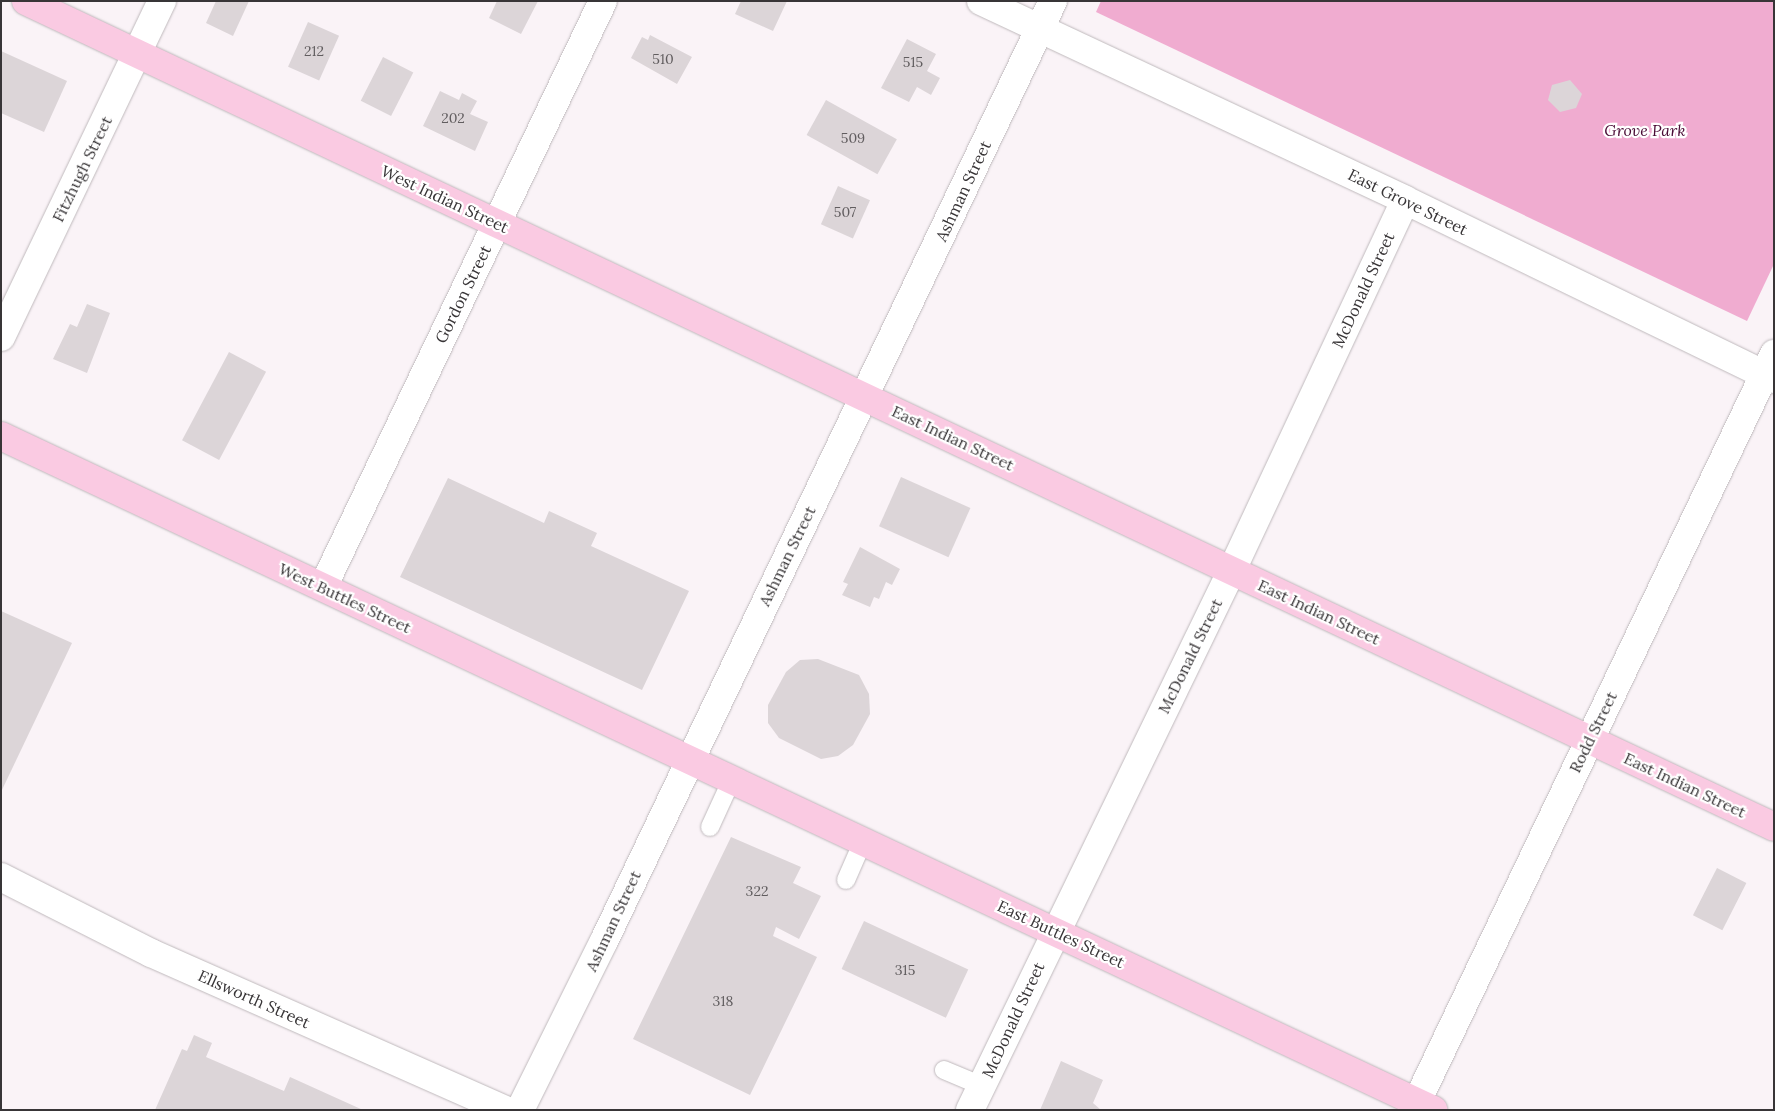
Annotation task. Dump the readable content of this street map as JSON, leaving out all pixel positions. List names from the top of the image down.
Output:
{
  "streets": {
    "highway": [
      "West Indian Street",
      "East Indian Street",
      "West Buttles Street",
      "East Buttles Street"
    ],
    "street": [
      "Fitzhugh Street",
      "Ashman Street",
      "East Grove Street",
      "McDonald Street",
      "Gordon Street",
      "Rodd Street",
      "Ellsworth Street"
    ]
  },
  "crossings": [
    ["Fitzhugh Street", "West Indian Street"],
    ["Ashman Street", "West Indian Street"],
    ["Ashman Street", "East Grove Street"],
    ["Ashman Street", "East Indian Street"],
    ["Ashman Street", "West Buttles Street"],
    ["Ashman Street", "East Buttles Street"],
    ["West Indian Street", "Gordon Street"],
    ["West Indian Street", "East Indian Street"],
    ["East Grove Street", "McDonald Street"],
    ["East Grove Street", "Rodd Street"],
    ["McDonald Street", "East Indian Street"],
    ["McDonald Street", "East Buttles Street"],
    ["Gordon Street", "West Buttles Street"],
    ["East Indian Street", "Rodd Street"],
    ["West Buttles Street", "East Buttles Street"],
    ["Rodd Street", "East Buttles Street"]
  ],
  "parks": ["Grove Park"],
  "house_numbers": [
    "212",
    "510",
    "515",
    "202",
    "509",
    "507",
    "322",
    "315",
    "318"
  ]
}
